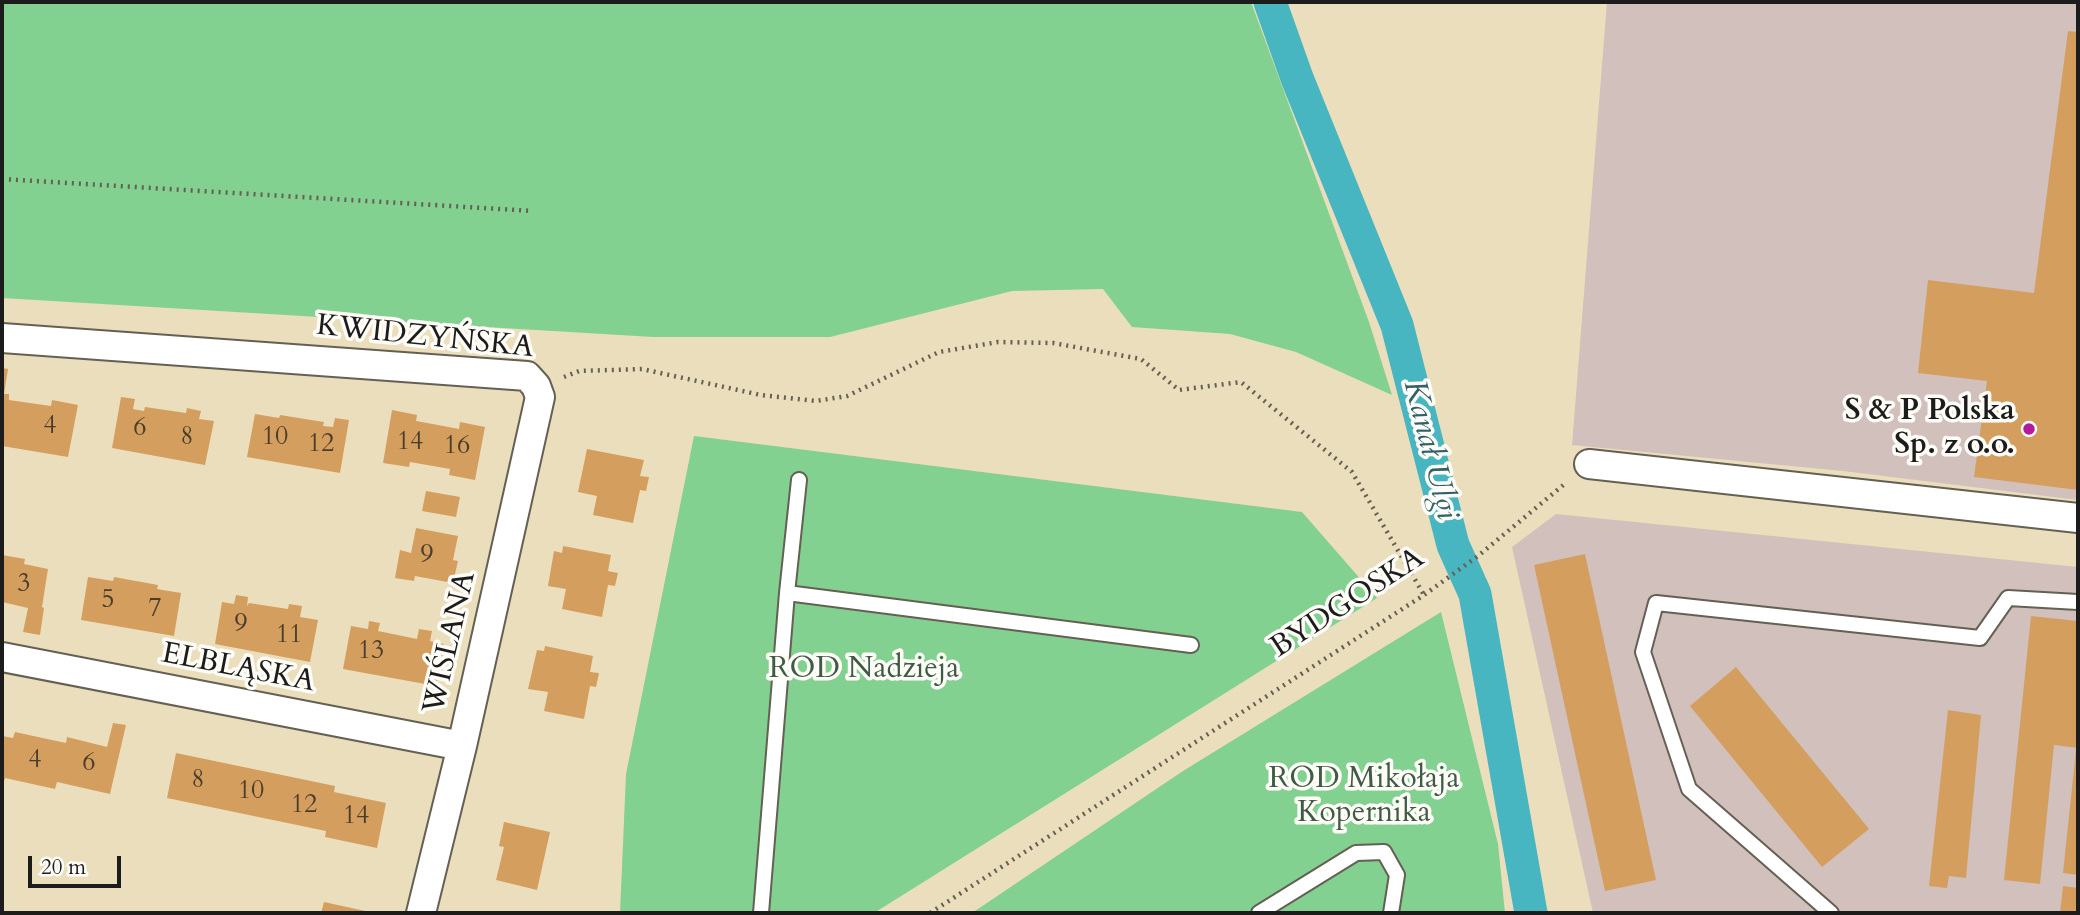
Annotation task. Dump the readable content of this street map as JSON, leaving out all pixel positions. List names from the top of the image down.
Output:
{
  "streets": {
    "street": ["KWIDZYŃSKA", "WIŚLANA", "ELBLĄSKA"],
    "path": ["BYDGOSKA"]
  },
  "crossings": [
    ["KWIDZYŃSKA", "BYDGOSKA"],
    ["KWIDZYŃSKA", "WIŚLANA"],
    ["WIŚLANA", "ELBLĄSKA"]
  ],
  "water": ["Kanał Ulgi"],
  "parks": ["ROD Nadzieja", "ROD Mikołaja Kopernika"],
  "places": ["S & P Polska Sp. z o.o."],
  "house_numbers": [
    "4",
    "6",
    "8",
    "10",
    "14",
    "12",
    "16",
    "9",
    "3",
    "5",
    "7",
    "9",
    "11",
    "13",
    "4",
    "6",
    "8",
    "10",
    "12",
    "14"
  ],
  "scale_bar": "20 m"
}
